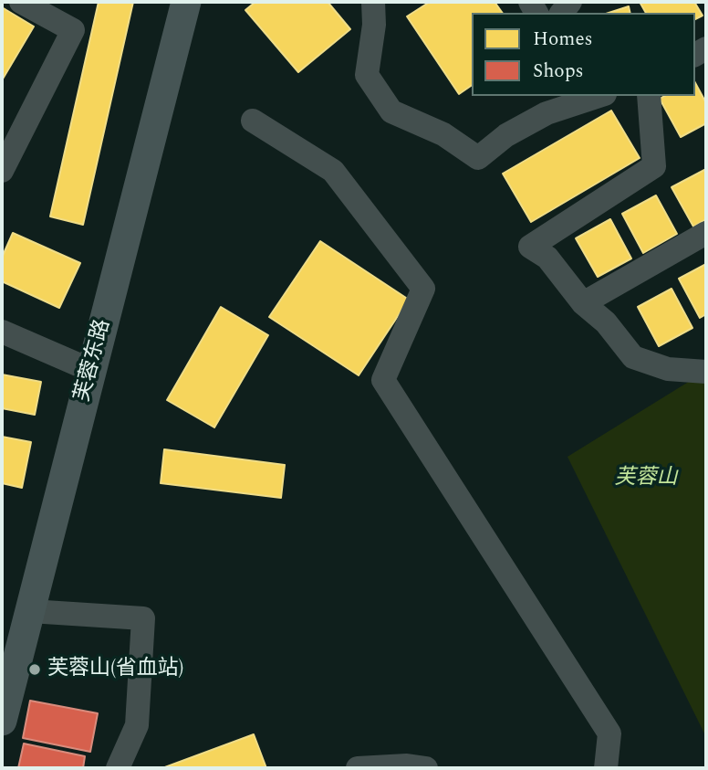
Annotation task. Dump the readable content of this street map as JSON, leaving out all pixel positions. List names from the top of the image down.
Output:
{
  "streets": {
    "main road": ["芙蓉东路"]
  },
  "parks": ["芙蓉山"],
  "places": ["芙蓉山(省血站)"],
  "legend": ["Homes", "Shops"]
}
